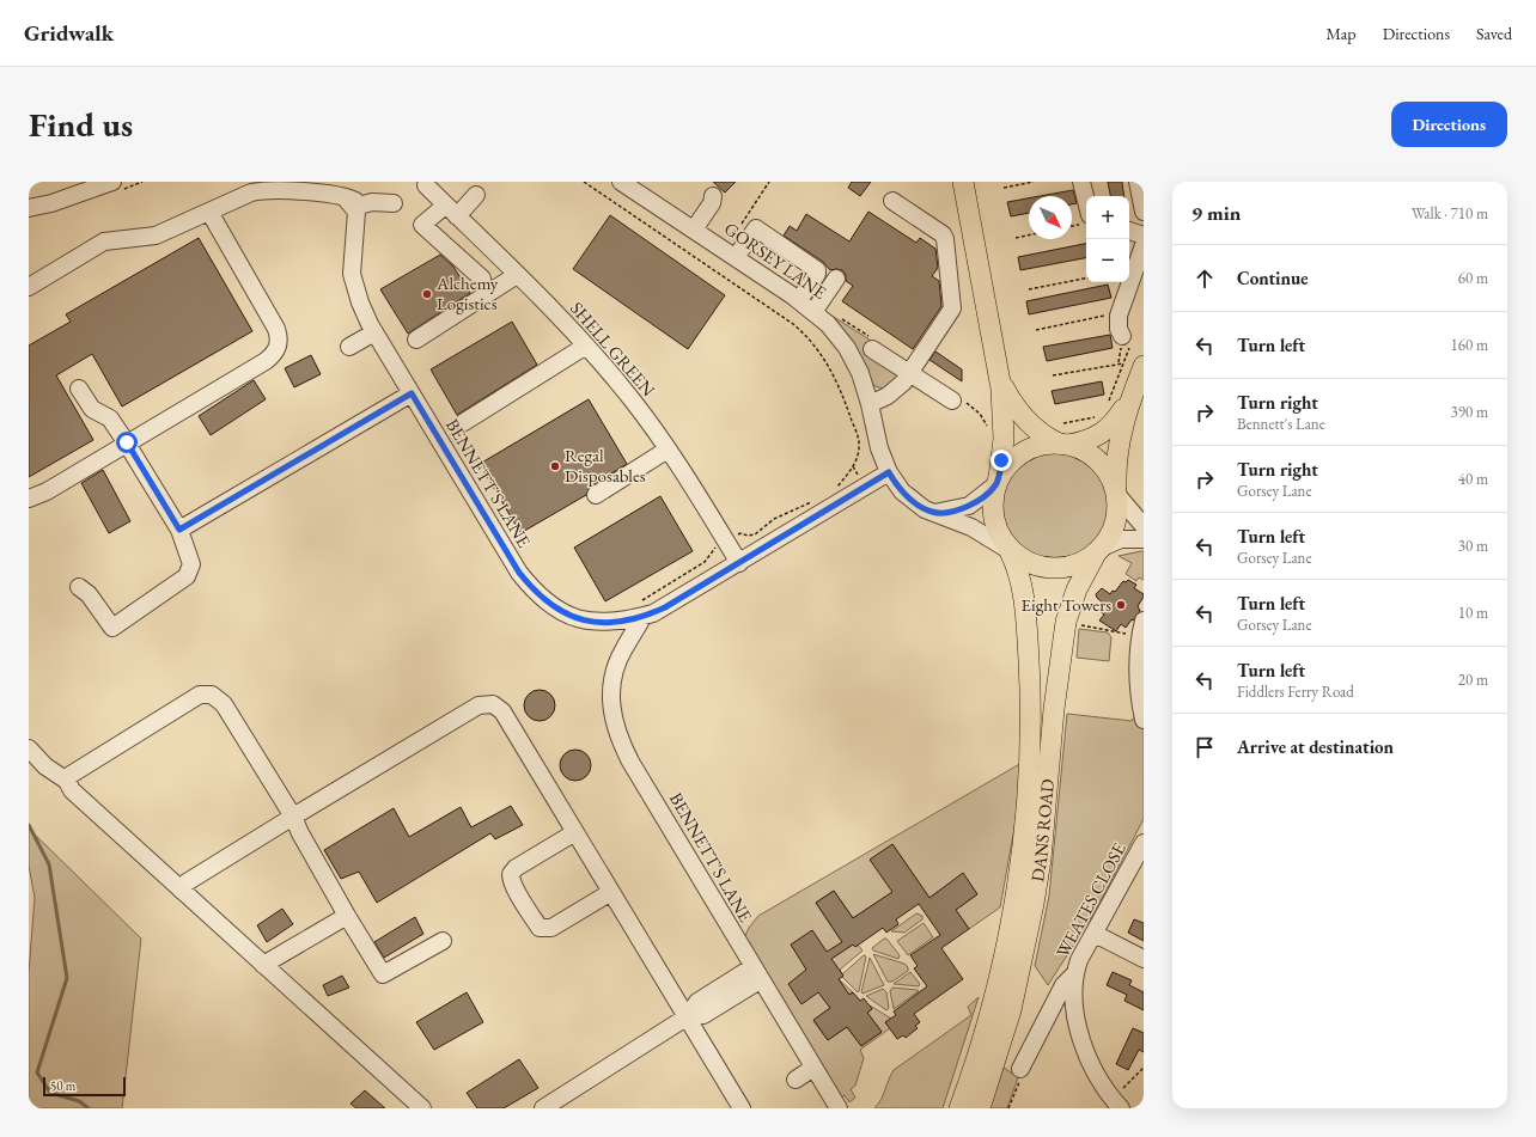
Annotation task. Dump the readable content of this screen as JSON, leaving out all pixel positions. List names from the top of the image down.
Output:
{
  "streets": {
    "main road": ["DANS ROAD"],
    "street": [
      "GORSEY LANE",
      "SHELL GREEN",
      "BENNETT'S LANE",
      "WEATES CLOSE"
    ]
  },
  "crossings": [
    ["GORSEY LANE", "BENNETT'S LANE"],
    ["GORSEY LANE", "DANS ROAD"],
    ["SHELL GREEN", "BENNETT'S LANE"]
  ],
  "places": ["Alchemy Logistics", "Regal Disposables", "Eight Towers"],
  "scale_bar": "50 m",
  "north": "bottom right",
  "page": {
    "header": "Gridwalk",
    "nav": ["Map", "Directions", "Saved"],
    "buttons": "Directions",
    "title": "Find us",
    "heading": ["9 min", "Walk · 710 m"],
    "map_buttons": ["+", "−"],
    "list": [
      ["Continue", "60 m"],
      ["Turn left", "160 m"],
      ["Turn right", "Bennett's Lane", "390 m"],
      ["Turn right", "Gorsey Lane", "40 m"],
      ["Turn left", "Gorsey Lane", "30 m"],
      ["Turn left", "Gorsey Lane", "10 m"],
      ["Turn left", "Fiddlers Ferry Road", "20 m"],
      "Arrive at destination"
    ],
    "scale": "50 m"
  }
}
